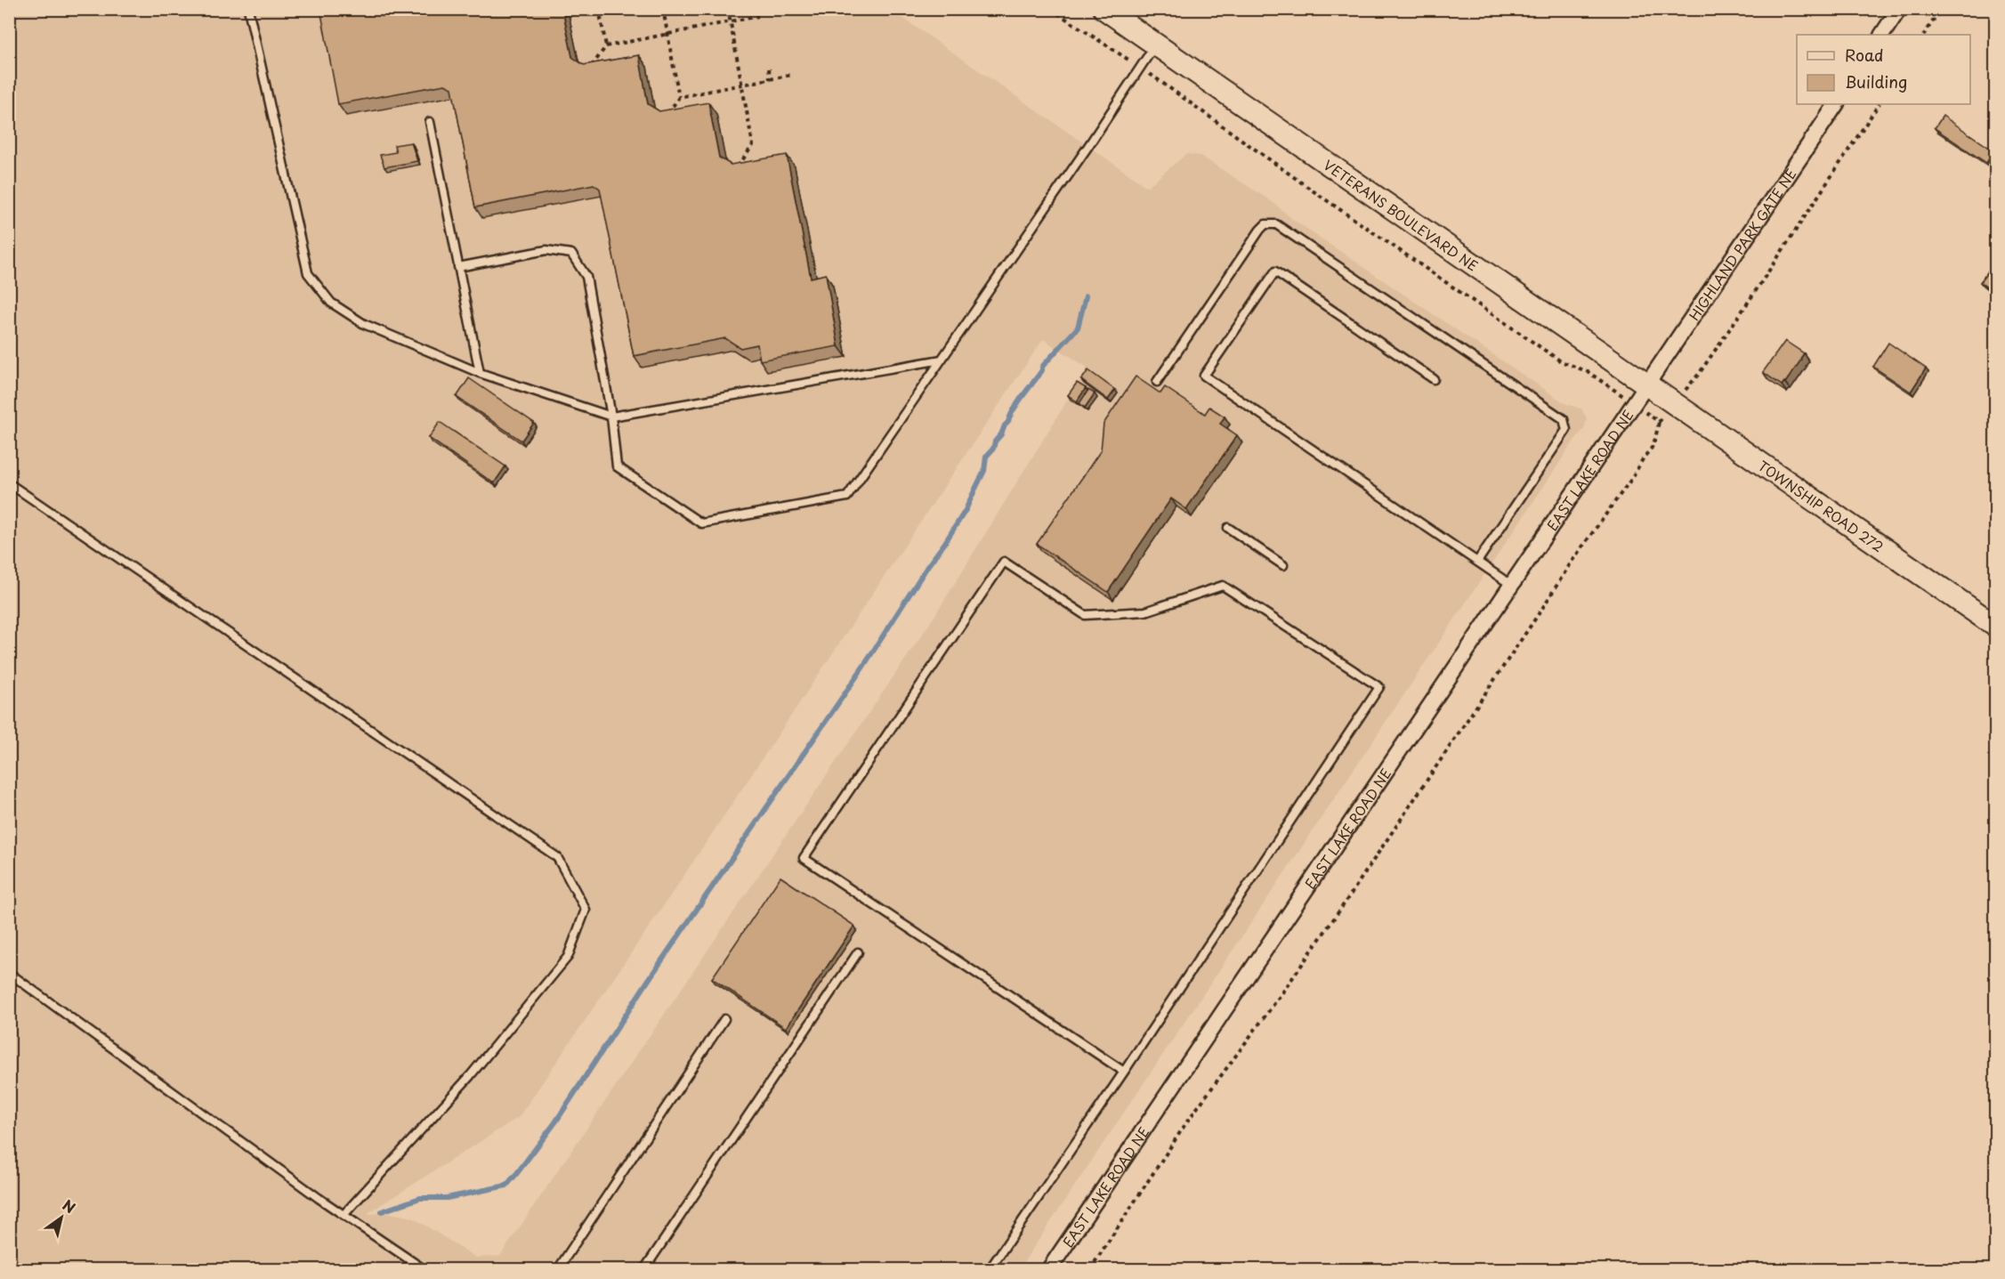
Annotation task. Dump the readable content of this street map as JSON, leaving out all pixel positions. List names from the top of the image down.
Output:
{
  "streets": {
    "main road": ["VETERANS BOULEVARD NE", "TOWNSHIP ROAD 272"],
    "street": ["HIGHLAND PARK GATE NE", "EAST LAKE ROAD NE"]
  },
  "crossings": [
    ["VETERANS BOULEVARD NE", "HIGHLAND PARK GATE NE"],
    ["VETERANS BOULEVARD NE", "EAST LAKE ROAD NE"],
    ["VETERANS BOULEVARD NE", "TOWNSHIP ROAD 272"],
    ["HIGHLAND PARK GATE NE", "EAST LAKE ROAD NE"],
    ["HIGHLAND PARK GATE NE", "TOWNSHIP ROAD 272"],
    ["EAST LAKE ROAD NE", "TOWNSHIP ROAD 272"]
  ],
  "legend": ["Road", "Building"],
  "north": "top right"
}
